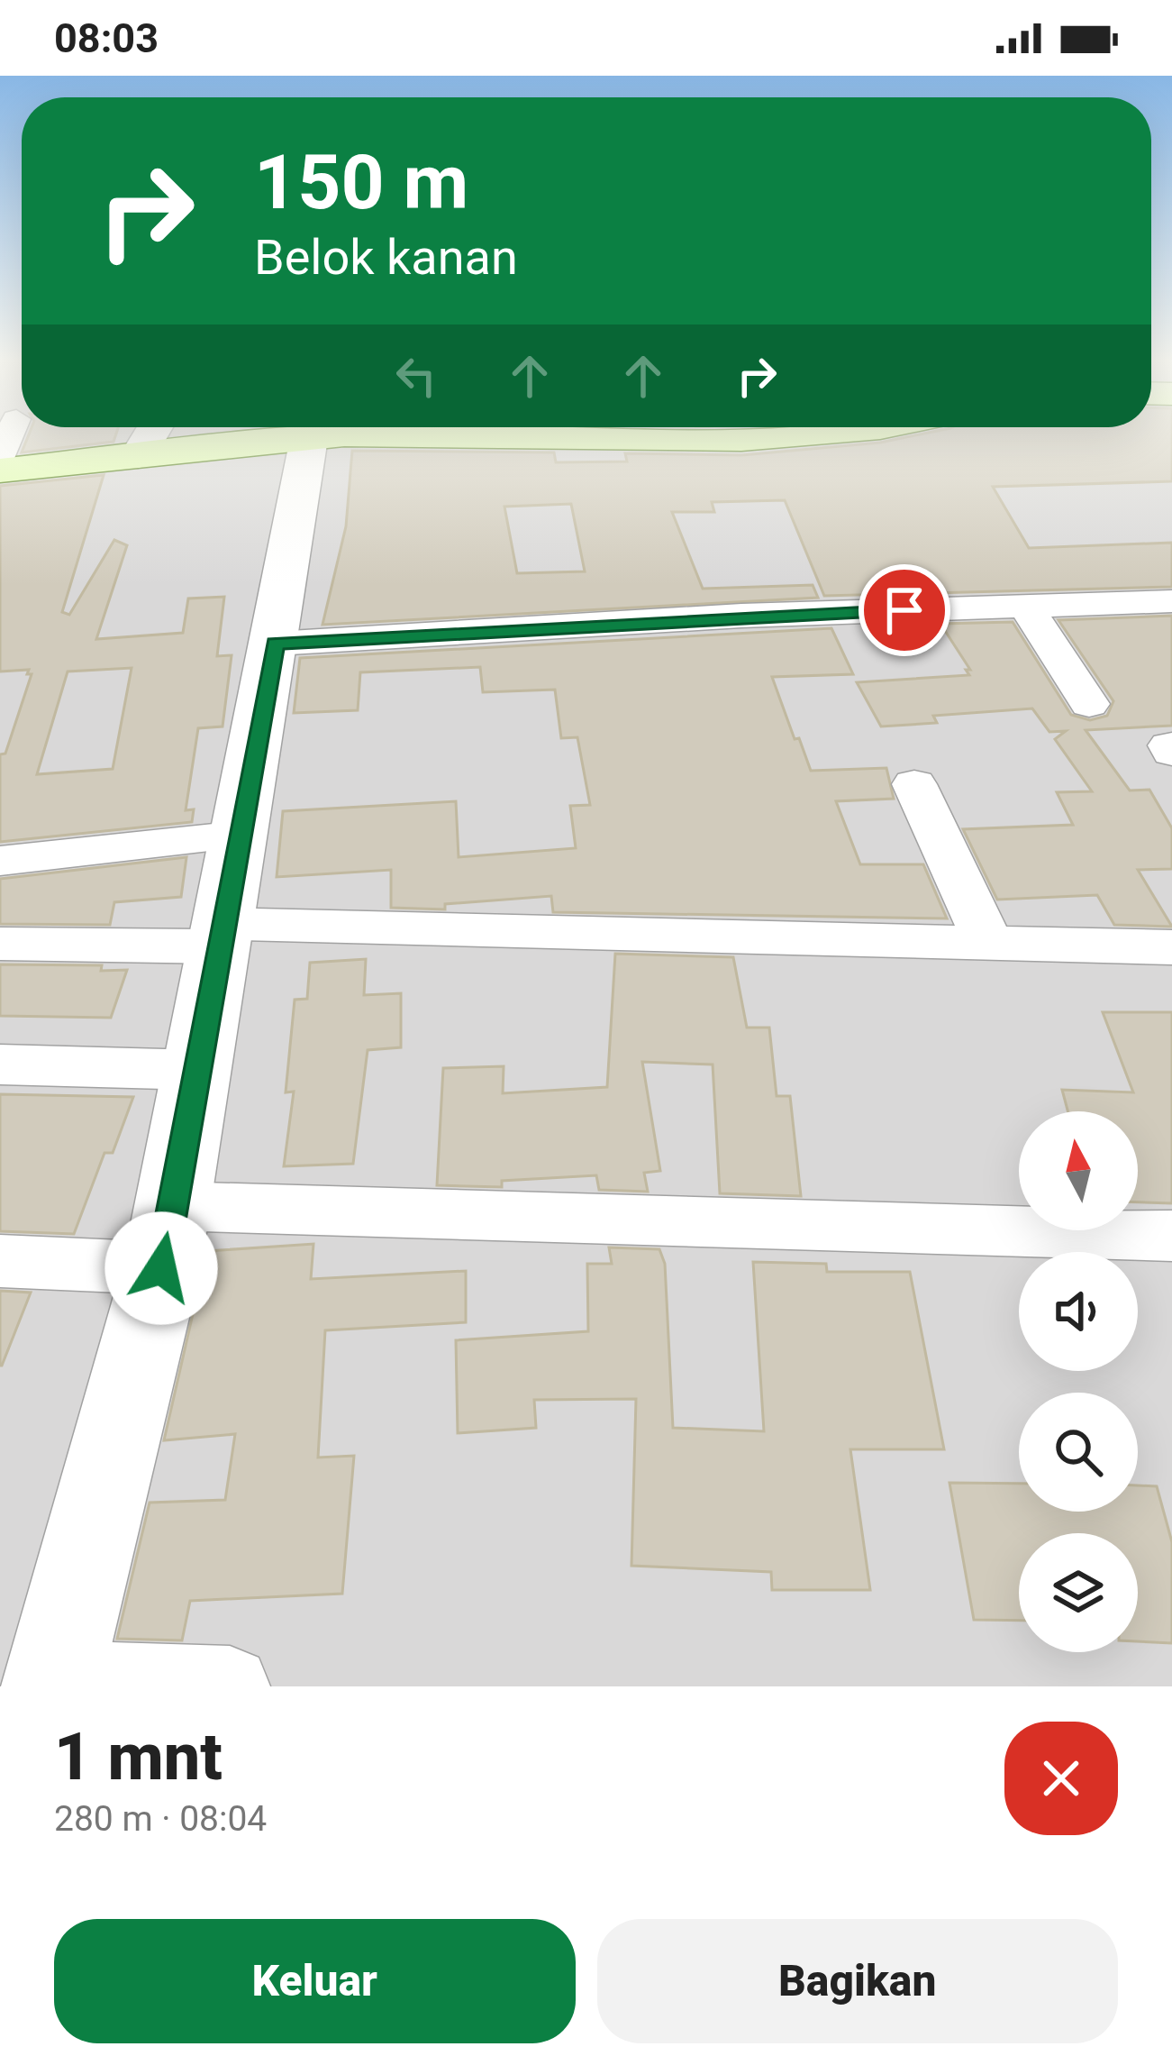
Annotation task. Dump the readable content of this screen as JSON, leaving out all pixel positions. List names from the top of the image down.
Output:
{
  "north": "top",
  "page": {
    "status": "08:03",
    "turn": ["150 m", "Belok kanan"],
    "heading": ["1 mnt", "280 m · 08:04"],
    "buttons": ["Keluar", "Bagikan"]
  }
}
